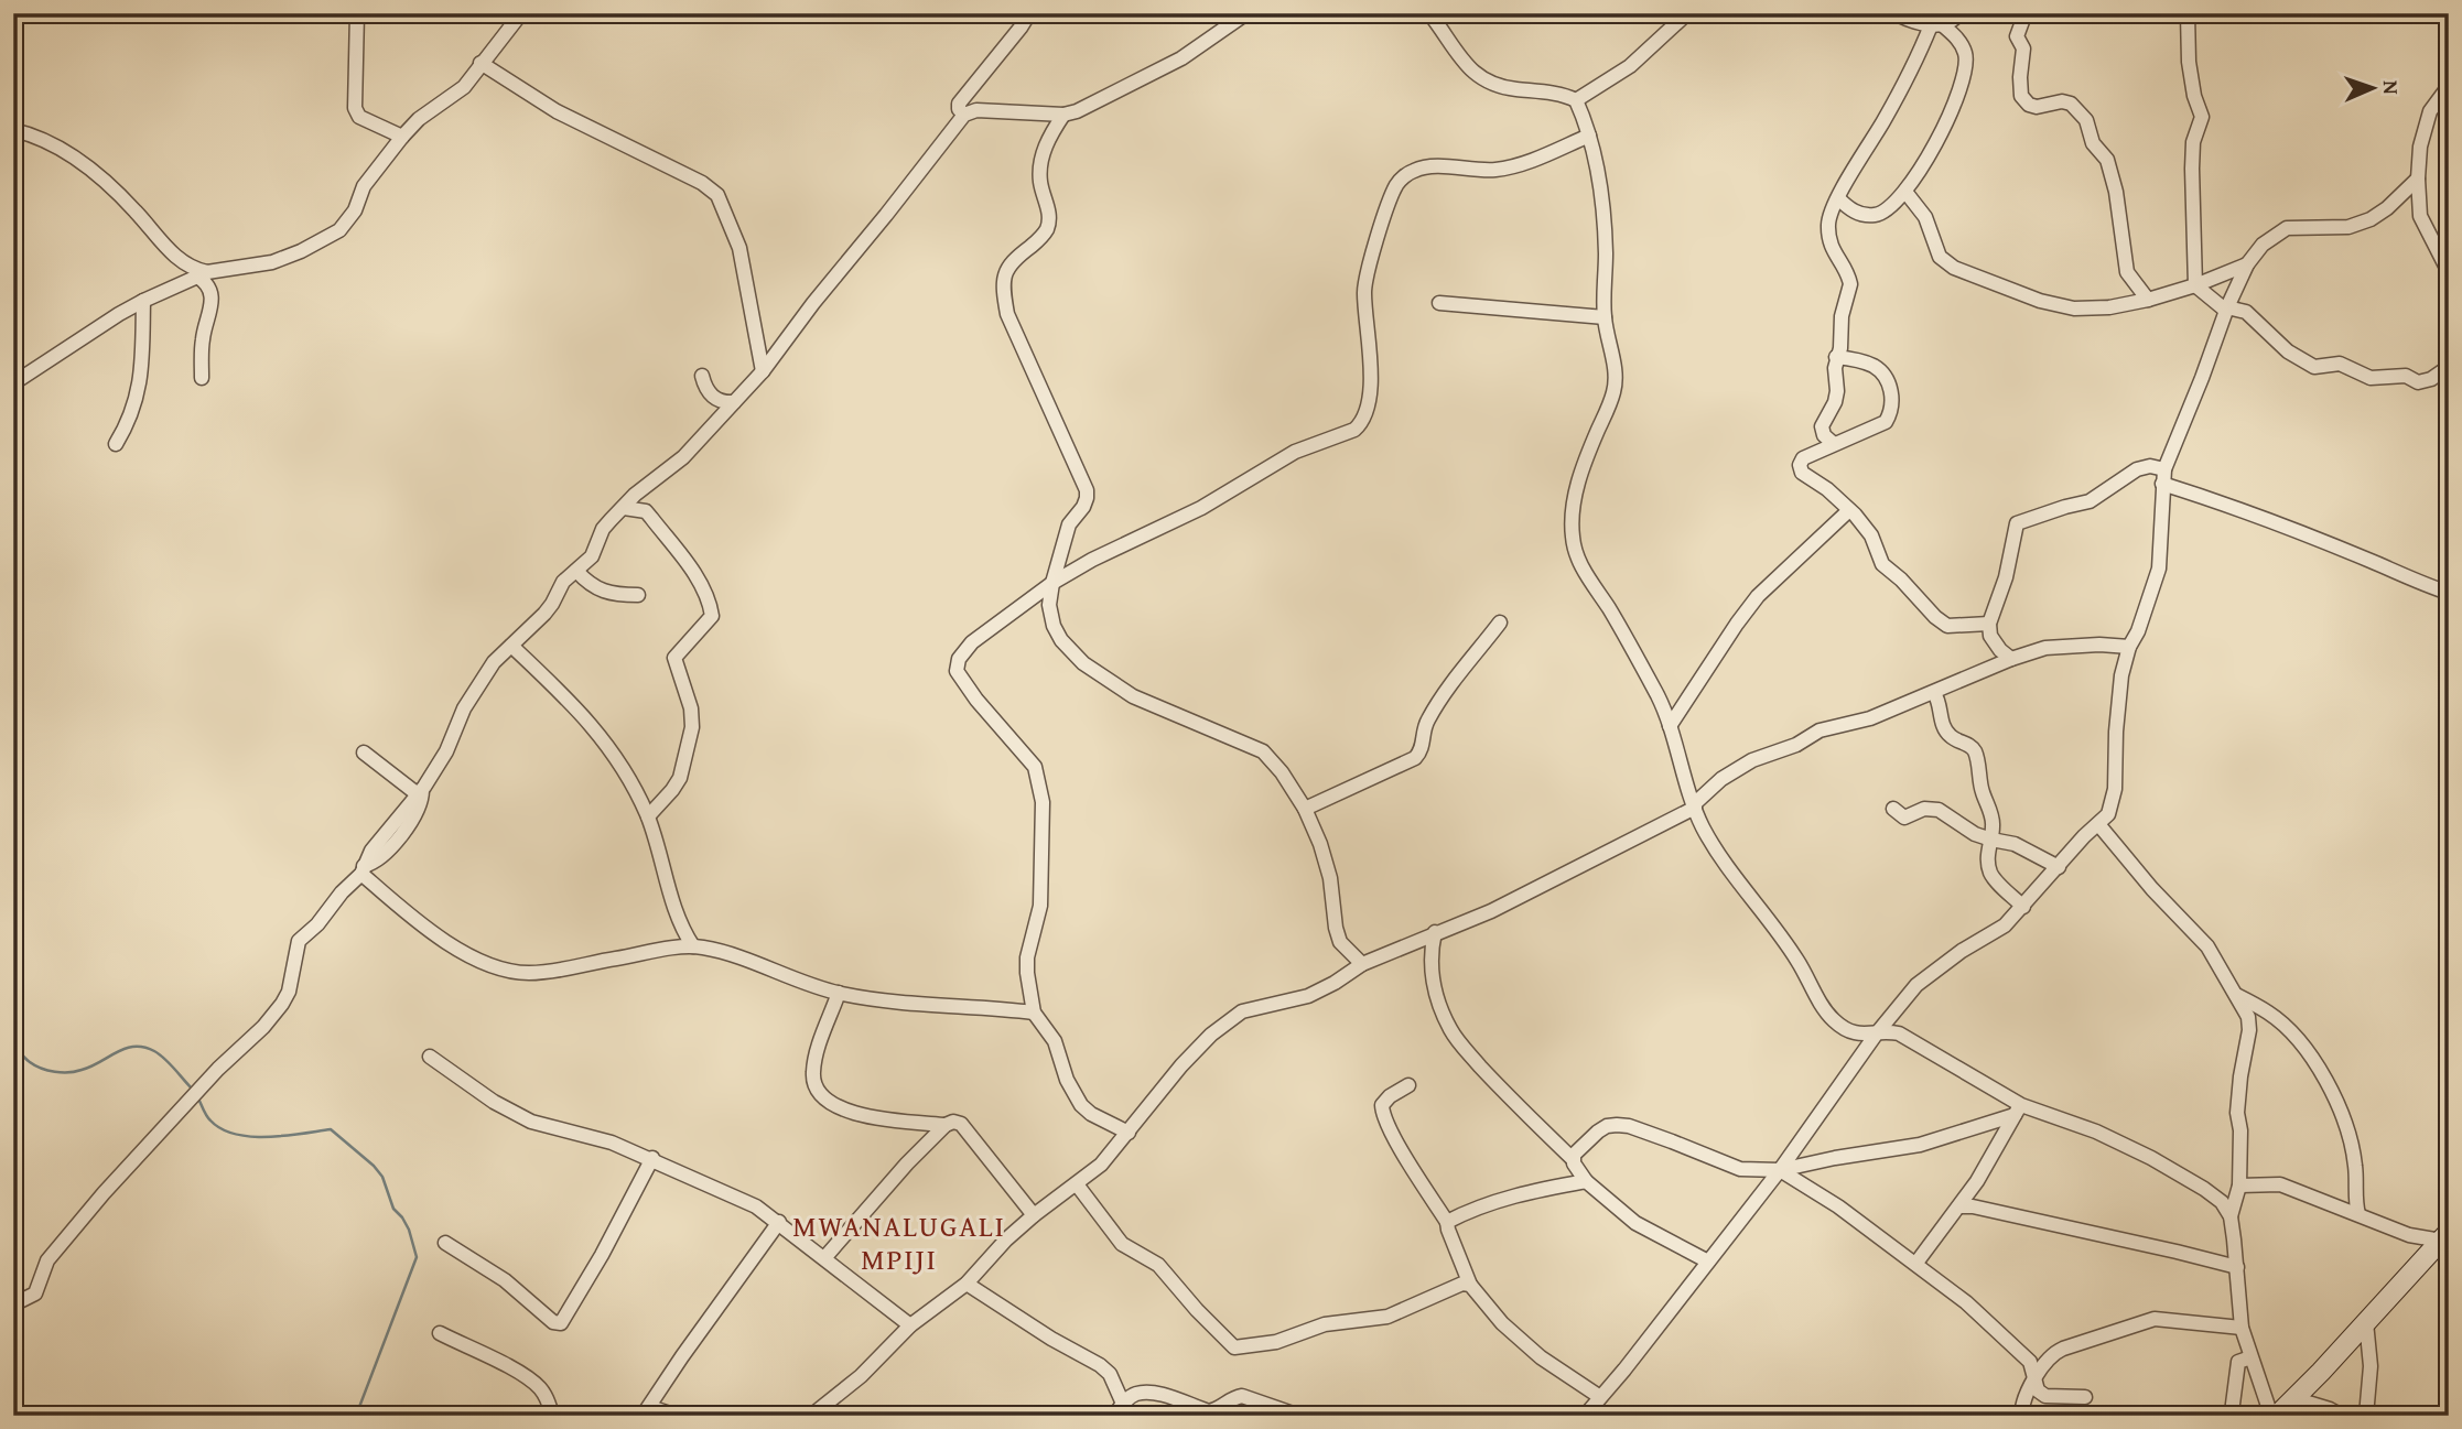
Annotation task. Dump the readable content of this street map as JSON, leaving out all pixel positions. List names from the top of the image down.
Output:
{
  "districts": ["MWANALUGALI MPIJI"],
  "north": "right"
}
